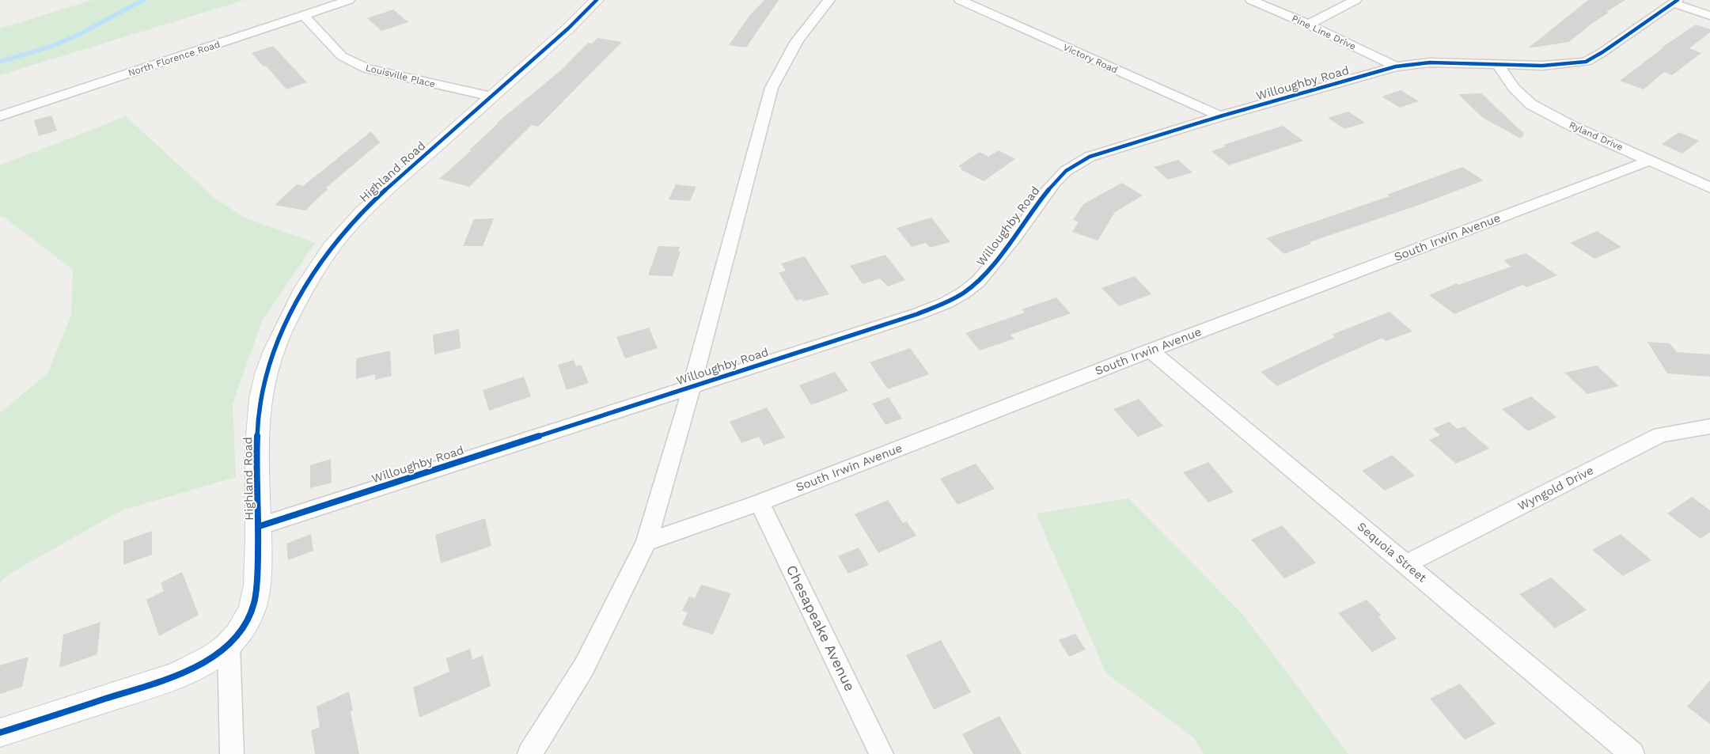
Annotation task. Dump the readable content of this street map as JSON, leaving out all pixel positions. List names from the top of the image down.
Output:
{
  "streets": {
    "street": [
      "Pine Line Drive",
      "North Florence Road",
      "Victory Road",
      "Louisville Place",
      "Willoughby Road",
      "Ryland Drive",
      "Highland Road",
      "South Irwin Avenue",
      "Wyngold Drive",
      "Sequoia Street",
      "Chesapeake Avenue"
    ]
  },
  "crossings": [
    ["Pine Line Drive", "Willoughby Road"],
    ["North Florence Road", "Louisville Place"],
    ["Victory Road", "Willoughby Road"],
    ["Louisville Place", "Highland Road"],
    ["Willoughby Road", "Ryland Drive"],
    ["Willoughby Road", "Highland Road"],
    ["Ryland Drive", "South Irwin Avenue"],
    ["South Irwin Avenue", "Sequoia Street"],
    ["South Irwin Avenue", "Chesapeake Avenue"],
    ["Wyngold Drive", "Sequoia Street"]
  ]
}
